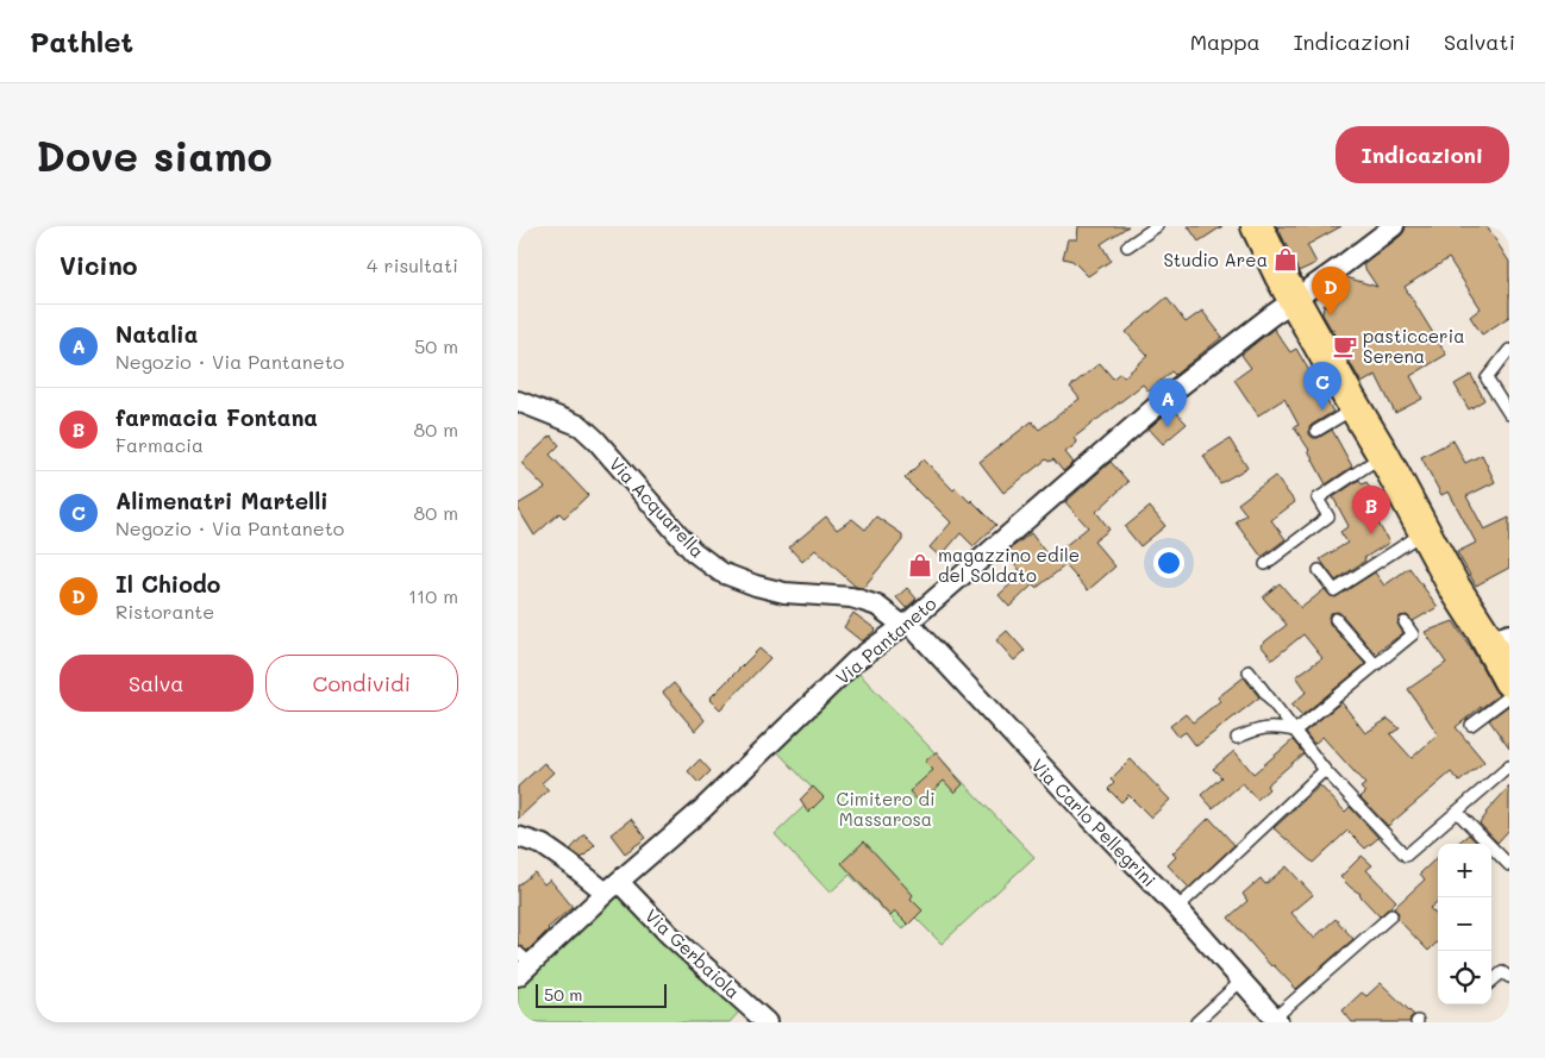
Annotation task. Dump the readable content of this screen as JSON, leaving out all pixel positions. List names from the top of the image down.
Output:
{
  "streets": {
    "street": [
      "Via Acquarella",
      "Via Pantaneto",
      "Via Carlo Pellegrini",
      "Via Gerbaiola"
    ]
  },
  "crossings": [
    ["Via Acquarella", "Via Pantaneto"],
    ["Via Acquarella", "Via Carlo Pellegrini"],
    ["Via Pantaneto", "Via Carlo Pellegrini"],
    ["Via Pantaneto", "Via Gerbaiola"]
  ],
  "parks": ["Cimitero di Massarosa"],
  "places": {
    "shop": ["Studio Area", "magazzino edile del Soldato"],
    "cafe": ["pasticceria Serena"]
  },
  "scale_bar": "50 m",
  "page": {
    "header": "Pathlet",
    "nav": ["Mappa", "Indicazioni", "Salvati"],
    "buttons": [
      "Indicazioni",
      ["Salva", "Condividi"]
    ],
    "title": "Dove siamo",
    "heading": ["Vicino", "4 risultati"],
    "pins": [
      "D",
      "C",
      "A",
      "B"
    ],
    "list": [
      {
        "mark": "A",
        "name": "Natalia",
        "note": "Negozio · Via Pantaneto",
        "value": "50 m"
      },
      {
        "mark": "B",
        "name": "farmacia Fontana",
        "note": "Farmacia",
        "value": "80 m"
      },
      {
        "mark": "C",
        "name": "Alimenatri Martelli",
        "note": "Negozio · Via Pantaneto",
        "value": "80 m"
      },
      {
        "mark": "D",
        "name": "Il Chiodo",
        "note": "Ristorante",
        "value": "110 m"
      }
    ],
    "map_buttons": ["+", "−"],
    "scale": "50 m"
  }
}
